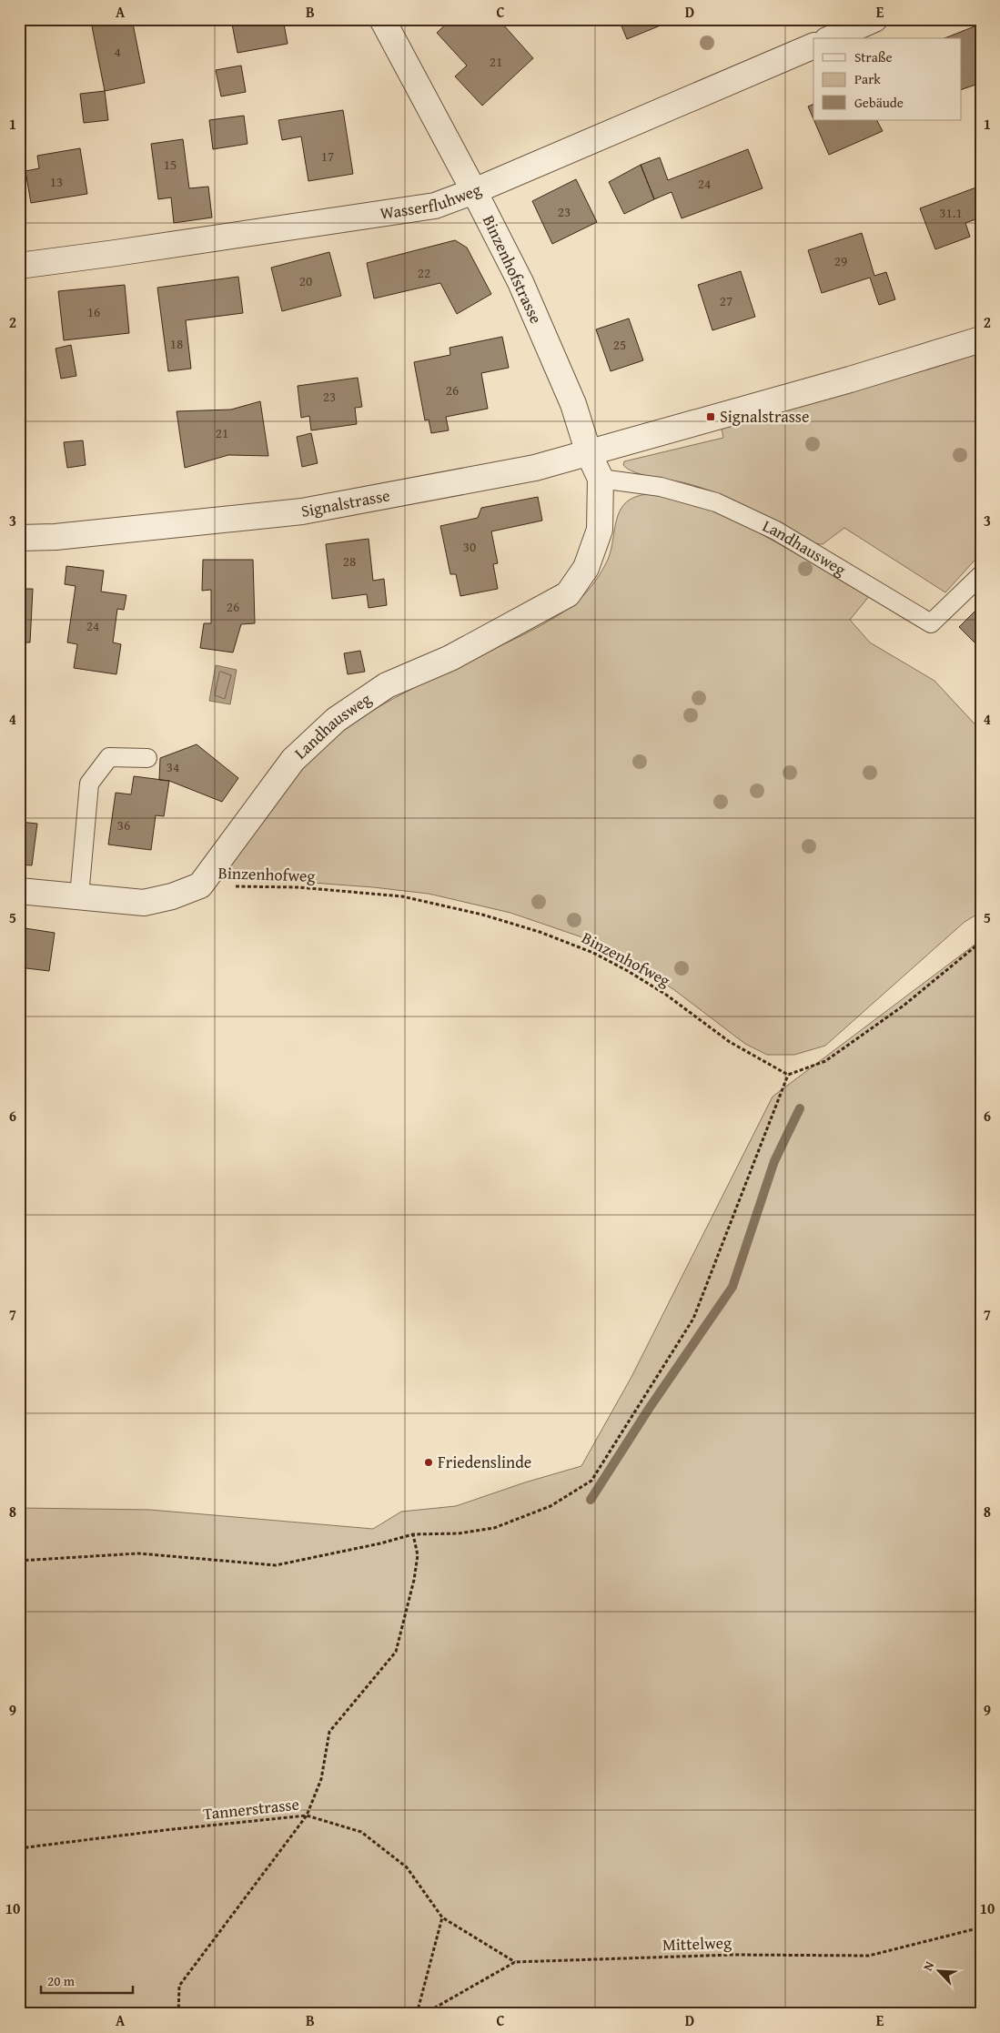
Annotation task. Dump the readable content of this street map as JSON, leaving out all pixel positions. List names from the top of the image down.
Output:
{
  "streets": {
    "street": [
      "Wasserfluhweg",
      "Binzenhofstrasse",
      "Signalstrasse",
      "Landhausweg"
    ],
    "path": ["Binzenhofweg", "Tannerstrasse", "Mittelweg"]
  },
  "crossings": [
    ["Wasserfluhweg", "Binzenhofstrasse"],
    ["Binzenhofstrasse", "Signalstrasse"],
    ["Binzenhofstrasse", "Landhausweg"],
    ["Signalstrasse", "Landhausweg"],
    ["Landhausweg", "Binzenhofweg"],
    ["Tannerstrasse", "Mittelweg"]
  ],
  "places": {
    "transit": ["Signalstrasse"],
    "other": ["Friedenslinde"]
  },
  "house_numbers": [
    "4",
    "21",
    "17",
    "15",
    "13",
    "24",
    "23",
    "31.1",
    "29",
    "22",
    "20",
    "27",
    "16",
    "18",
    "25",
    "26",
    "23",
    "21",
    "30",
    "28",
    "26",
    "24",
    "34",
    "36"
  ],
  "legend": ["Straße", "Park", "Gebäude"],
  "scale_bar": "20 m",
  "north": "top left",
  "grid": {
    "columns": [
      "A",
      "B",
      "C",
      "D",
      "E"
    ],
    "rows": [
      "1",
      "2",
      "3",
      "4",
      "5",
      "6",
      "7",
      "8",
      "9",
      "10"
    ]
  }
}
